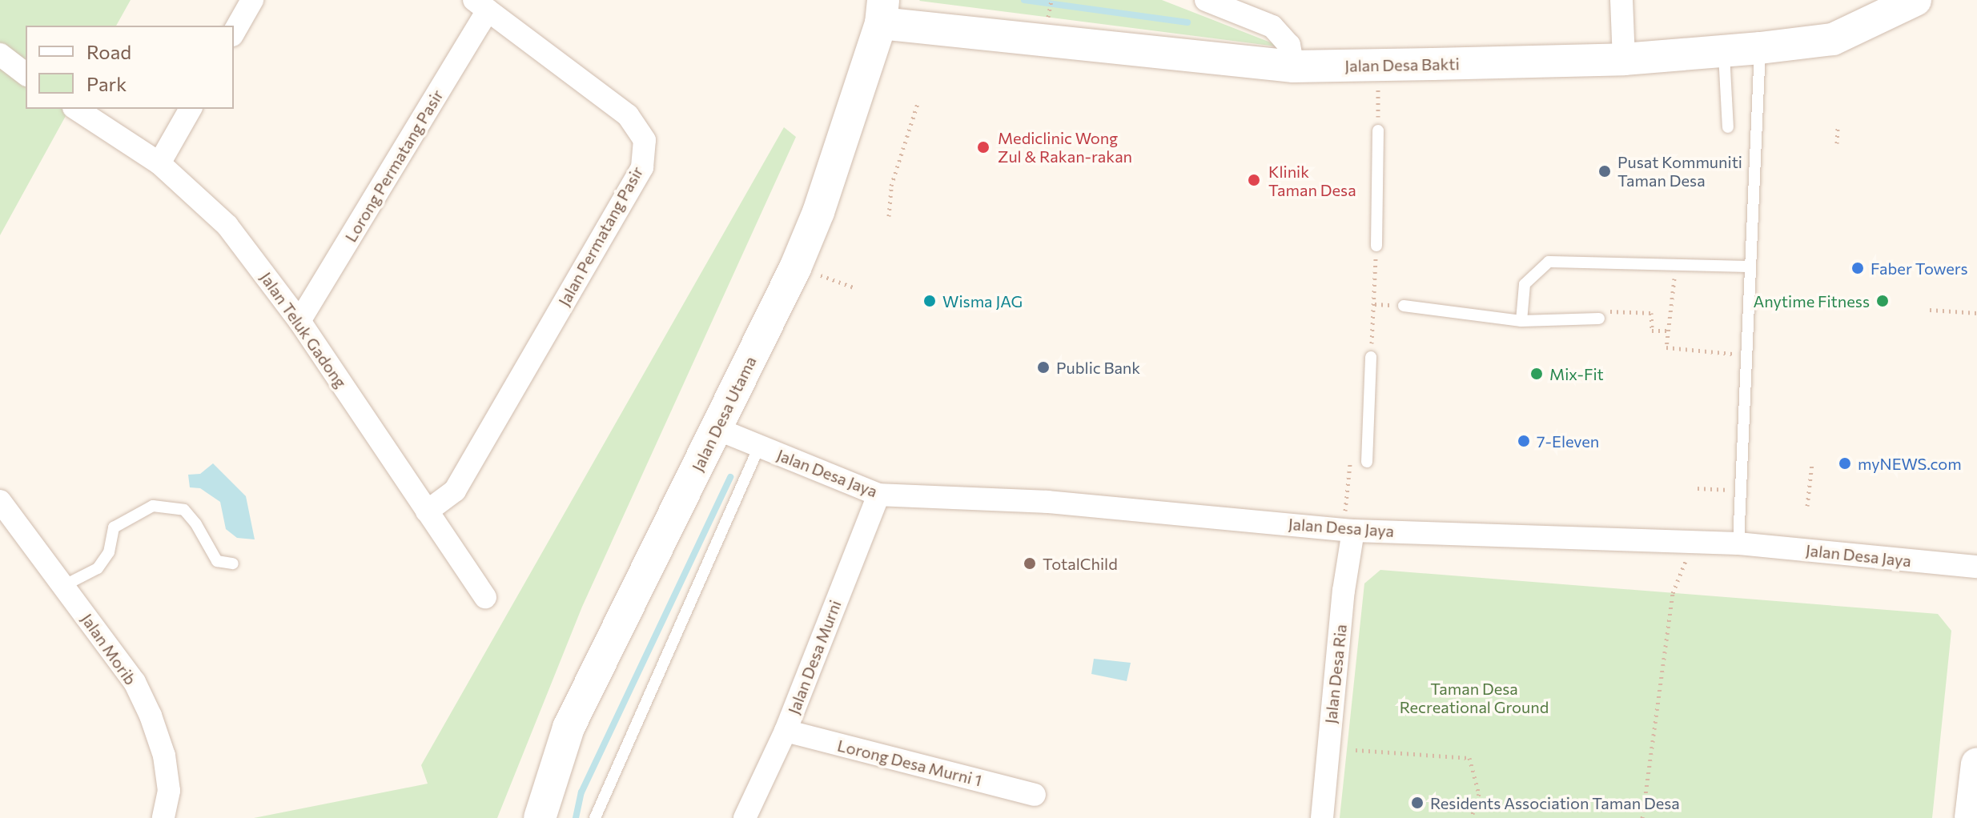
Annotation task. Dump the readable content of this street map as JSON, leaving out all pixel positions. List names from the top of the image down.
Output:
{
  "streets": {
    "street": [
      "Jalan Desa Bakti",
      "Lorong Permatang Pasir",
      "Jalan Permatang Pasir",
      "Jalan Teluk Gadong",
      "Jalan Desa Utama",
      "Jalan Desa Jaya",
      "Jalan Morib",
      "Jalan Desa Murni",
      "Jalan Desa Ria",
      "Lorong Desa Murni 1"
    ]
  },
  "crossings": [
    ["Jalan Desa Bakti", "Jalan Desa Utama"],
    ["Lorong Permatang Pasir", "Jalan Permatang Pasir"],
    ["Lorong Permatang Pasir", "Jalan Teluk Gadong"],
    ["Jalan Permatang Pasir", "Jalan Teluk Gadong"],
    ["Jalan Desa Utama", "Jalan Desa Jaya"],
    ["Jalan Desa Jaya", "Jalan Desa Murni"],
    ["Jalan Desa Jaya", "Jalan Desa Ria"],
    ["Jalan Desa Murni", "Lorong Desa Murni 1"]
  ],
  "parks": ["Taman Desa Recreational Ground"],
  "places": [
    "Mediclinic Wong Zul & Rakan-rakan",
    "Pusat Kommuniti Taman Desa",
    "Klinik Taman Desa",
    "Faber Towers",
    "Wisma JAG",
    "Anytime Fitness",
    "Public Bank",
    "Mix-Fit",
    "7-Eleven",
    "myNEWS.com",
    "TotalChild",
    "Residents Association Taman Desa"
  ],
  "legend": ["Road", "Park"]
}
